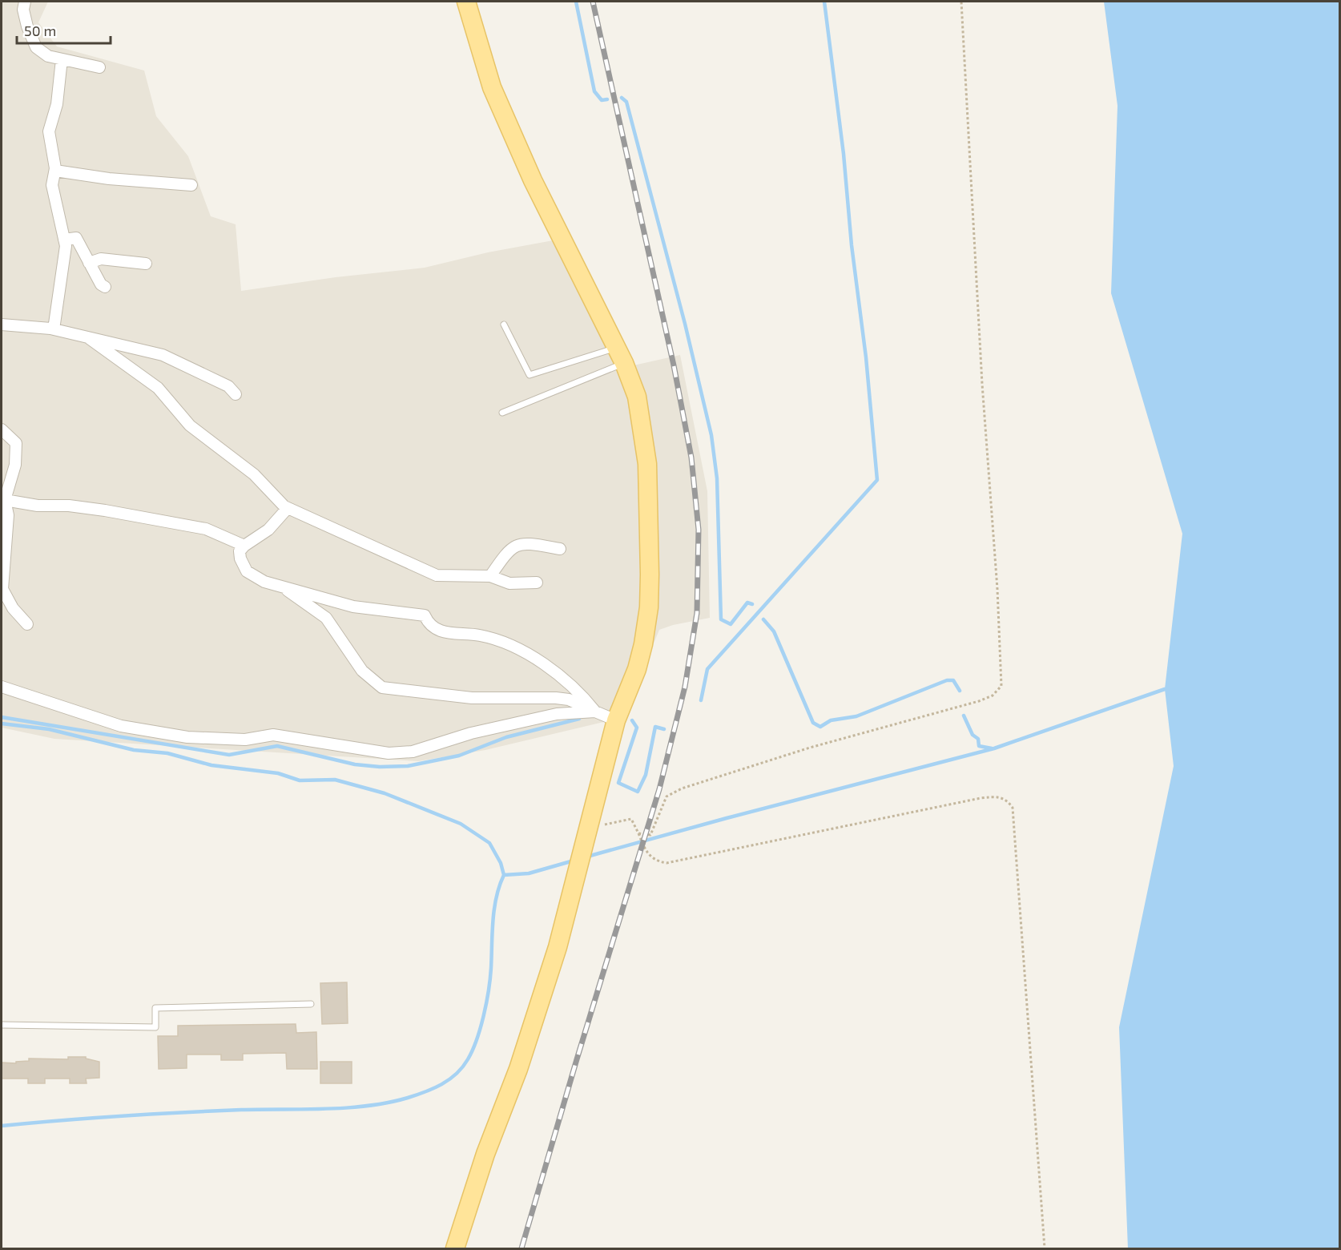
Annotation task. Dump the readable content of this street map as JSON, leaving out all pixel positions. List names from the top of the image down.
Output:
{
  "scale_bar": "50 m"
}
